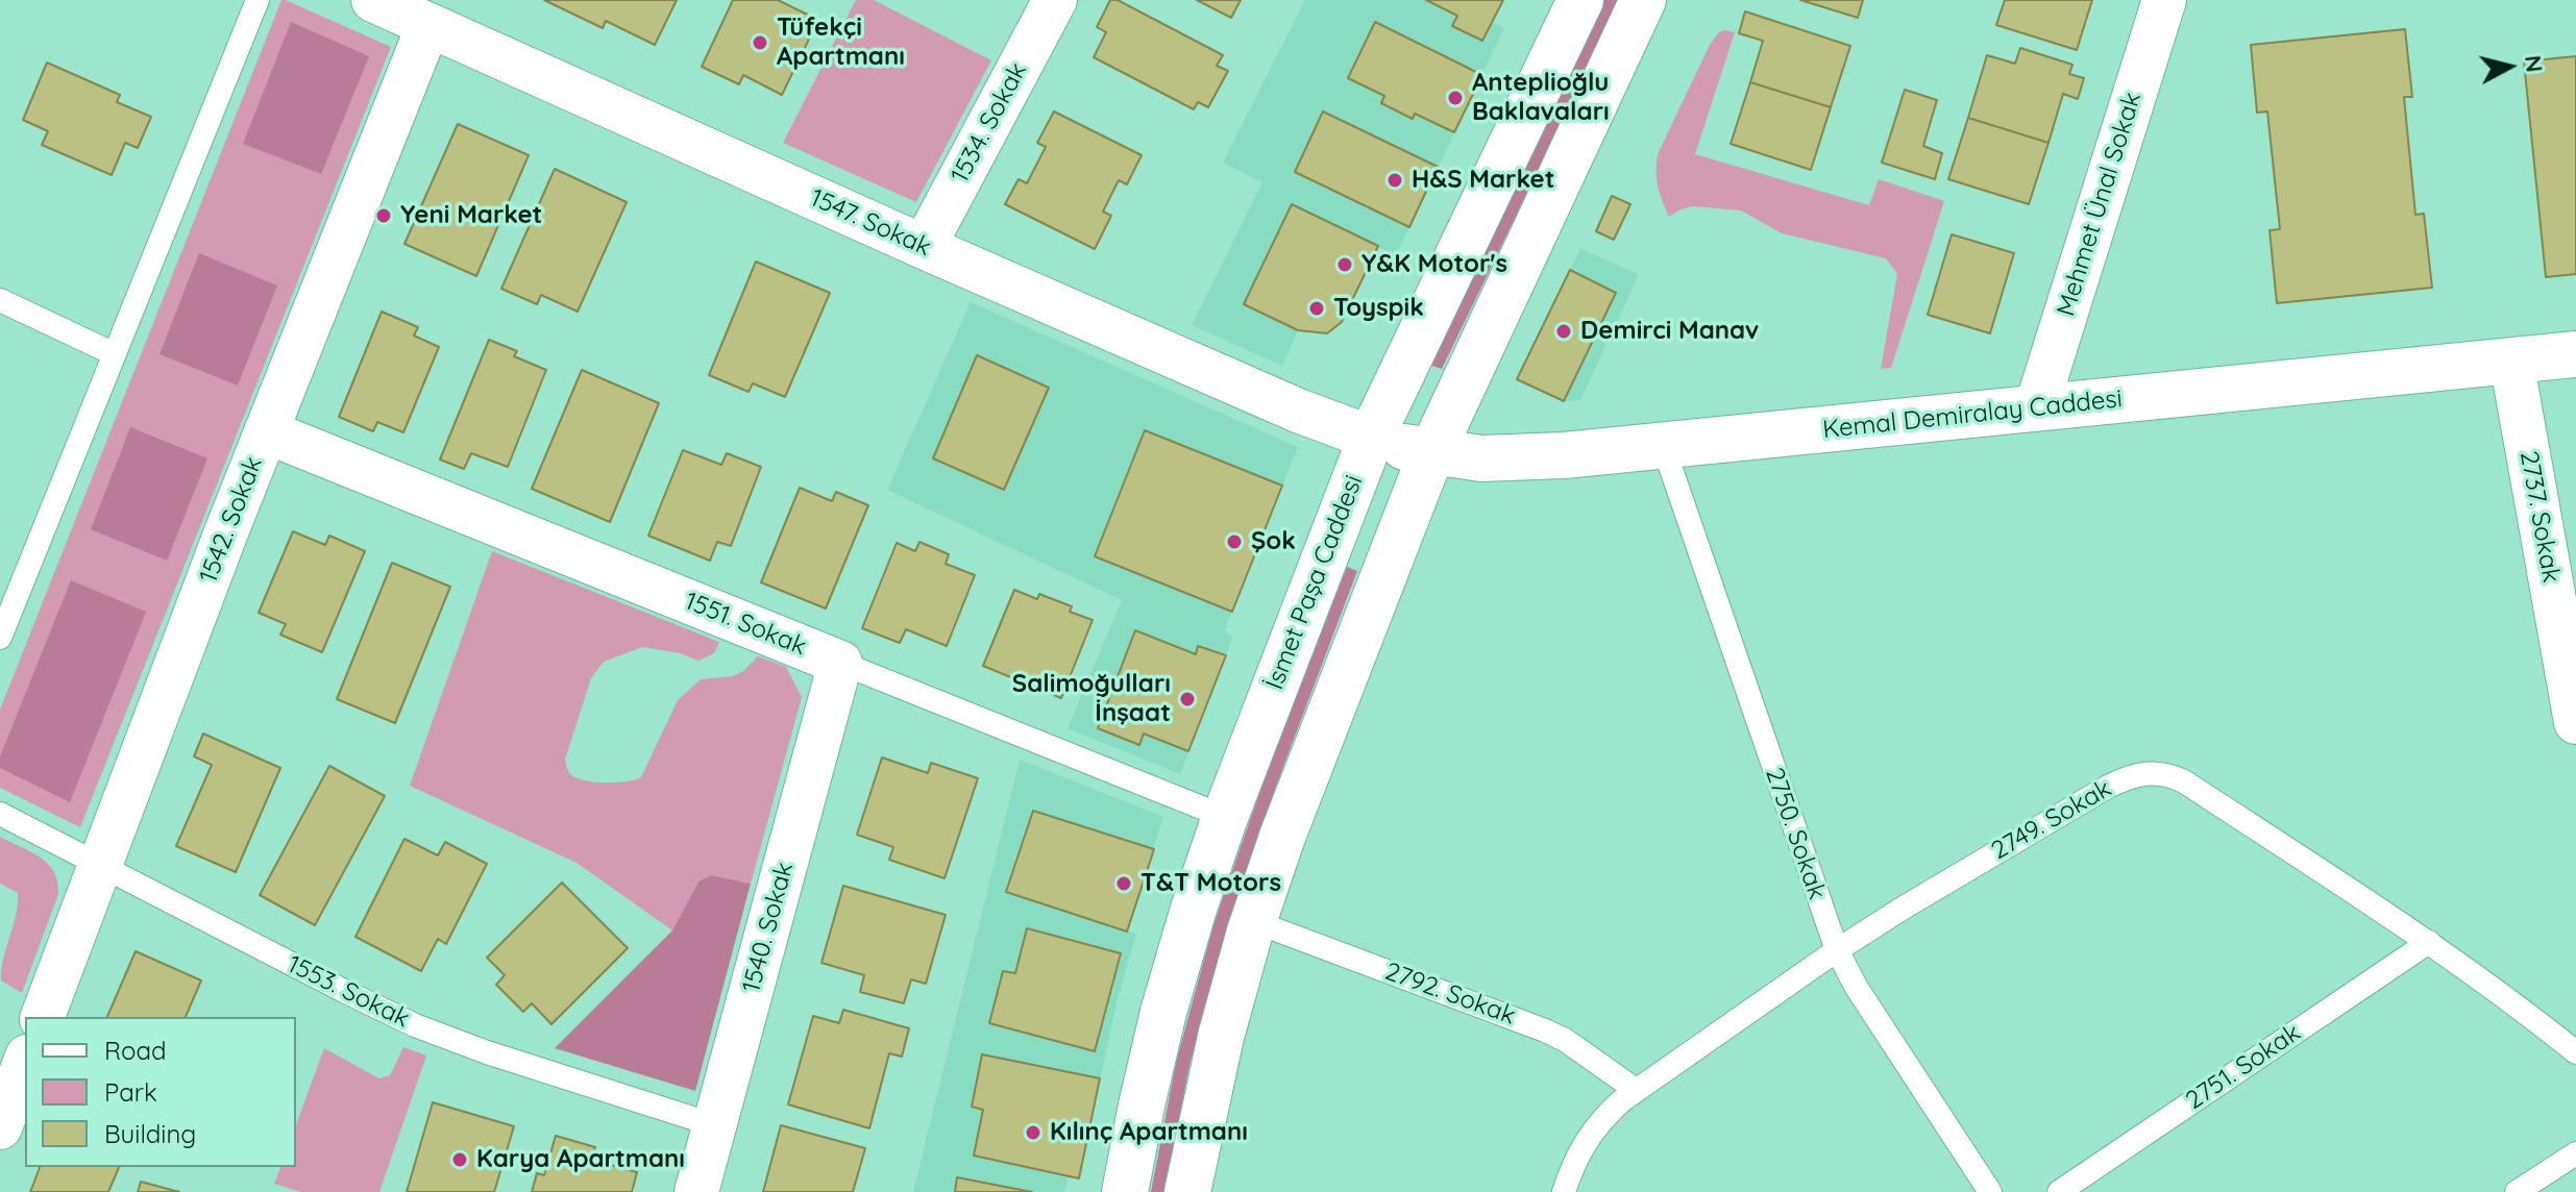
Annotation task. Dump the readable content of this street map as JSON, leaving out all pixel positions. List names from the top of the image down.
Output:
{
  "streets": {
    "main road": ["Kemal Demiralay Caddesi", "İsmet Paşa Caddesi"],
    "street": [
      "1534. Sokak",
      "Mehmet Ünal Sokak",
      "1547. Sokak",
      "2737. Sokak",
      "1542. Sokak",
      "1551. Sokak",
      "1540. Sokak"
    ],
    "lane": [
      "2749. Sokak",
      "2750. Sokak",
      "1553. Sokak",
      "2792. Sokak",
      "2751. Sokak"
    ]
  },
  "crossings": [
    ["1534. Sokak", "1547. Sokak"],
    ["Mehmet Ünal Sokak", "Kemal Demiralay Caddesi"],
    ["1547. Sokak", "Kemal Demiralay Caddesi"],
    ["1547. Sokak", "1542. Sokak"],
    ["1547. Sokak", "İsmet Paşa Caddesi"],
    ["Kemal Demiralay Caddesi", "2737. Sokak"],
    ["Kemal Demiralay Caddesi", "İsmet Paşa Caddesi"],
    ["Kemal Demiralay Caddesi", "2750. Sokak"],
    ["1542. Sokak", "1551. Sokak"],
    ["1542. Sokak", "1553. Sokak"],
    ["İsmet Paşa Caddesi", "1551. Sokak"],
    ["1551. Sokak", "1540. Sokak"],
    ["2749. Sokak", "2750. Sokak"],
    ["2749. Sokak", "2792. Sokak"],
    ["2749. Sokak", "2751. Sokak"],
    ["1540. Sokak", "1553. Sokak"]
  ],
  "places": [
    "Tüfekçi Apartmanı",
    "Anteplioğlu Baklavaları",
    "H&S Market",
    "Yeni Market",
    "Y&K Motor's",
    "Toyspik",
    "Demirci Manav",
    "Şok",
    "Salimoğulları İnşaat",
    "T&T Motors",
    "Kılınç Apartmanı",
    "Karya Apartmanı"
  ],
  "legend": ["Road", "Park", "Building"],
  "north": "right"
}
